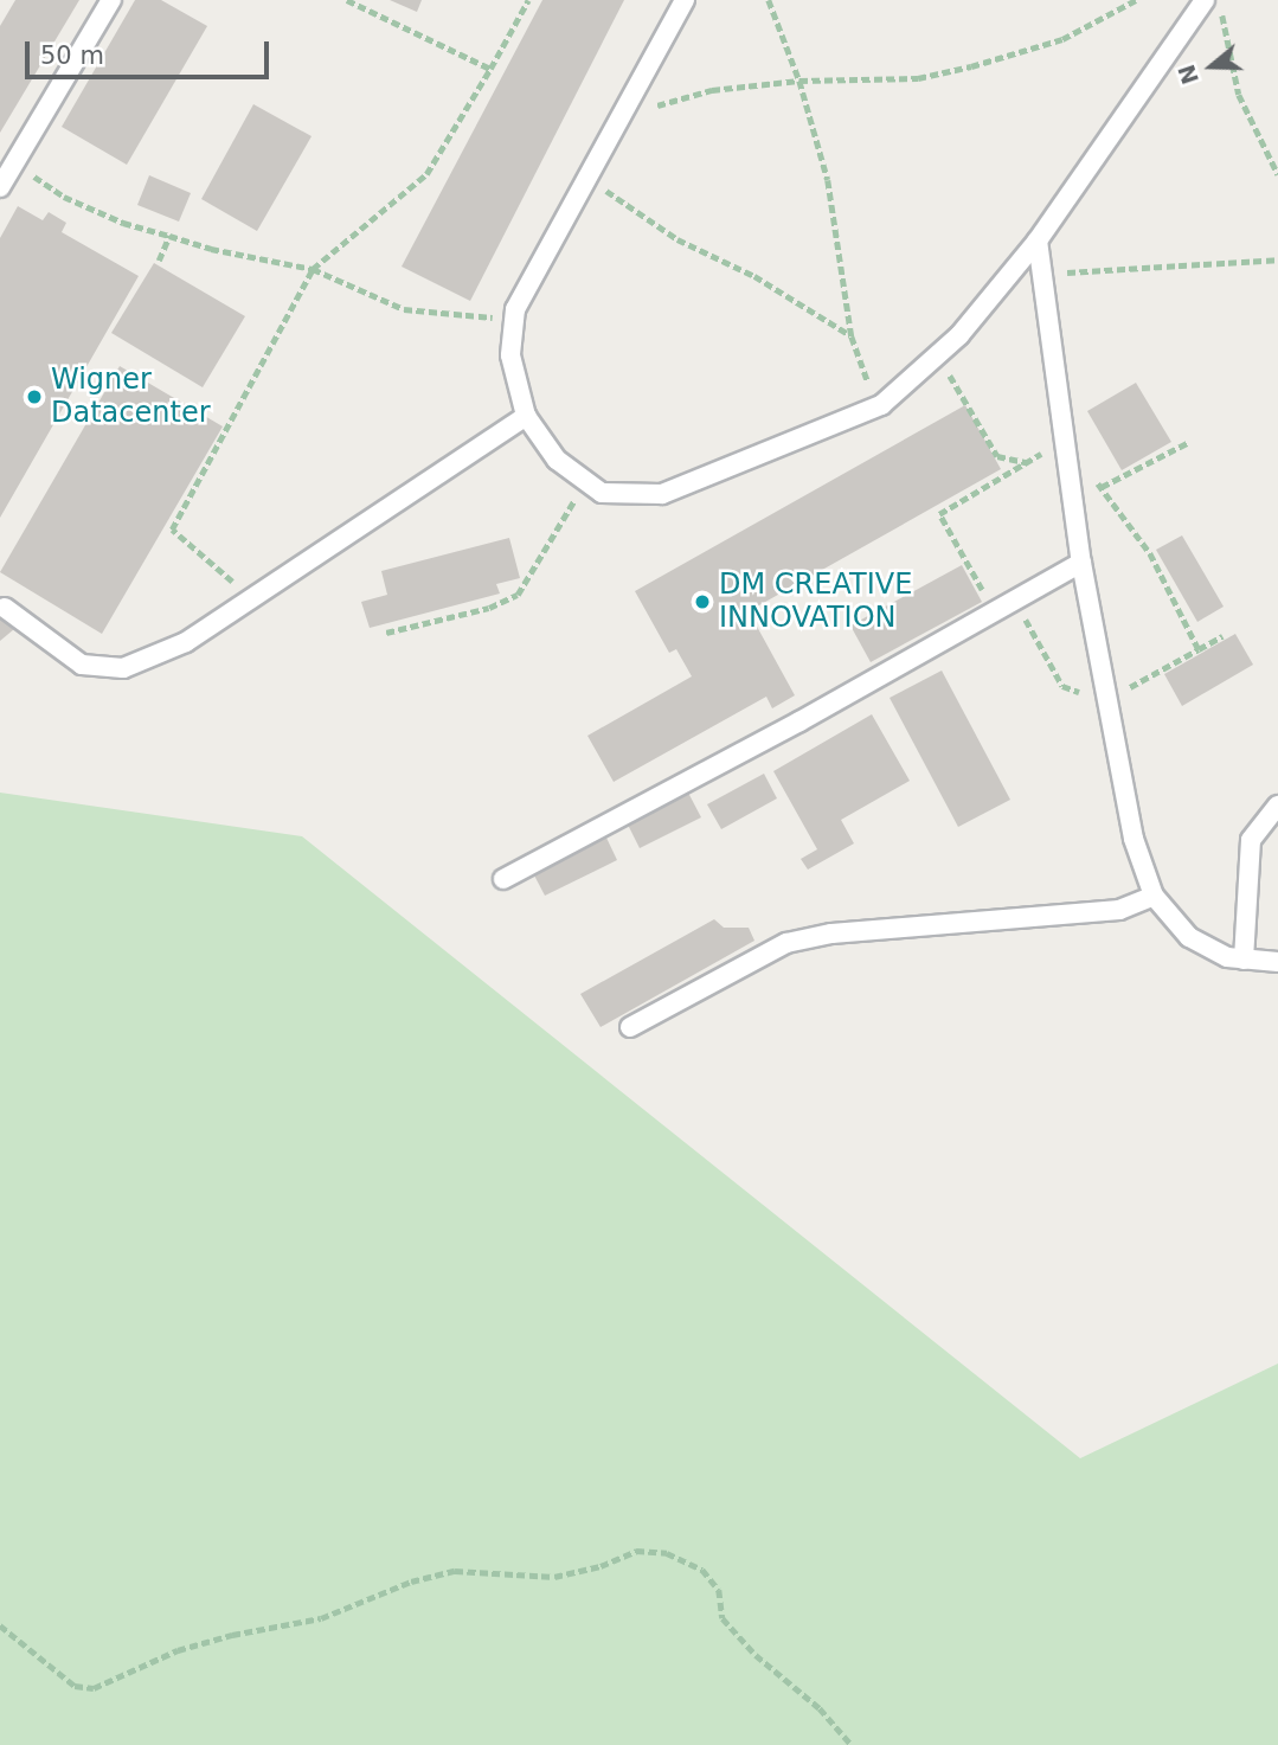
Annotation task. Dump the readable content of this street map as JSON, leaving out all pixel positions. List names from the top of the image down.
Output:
{
  "places": ["Wigner Datacenter", "DM CREATIVE INNOVATION"],
  "scale_bar": "50 m",
  "north": "left"
}
